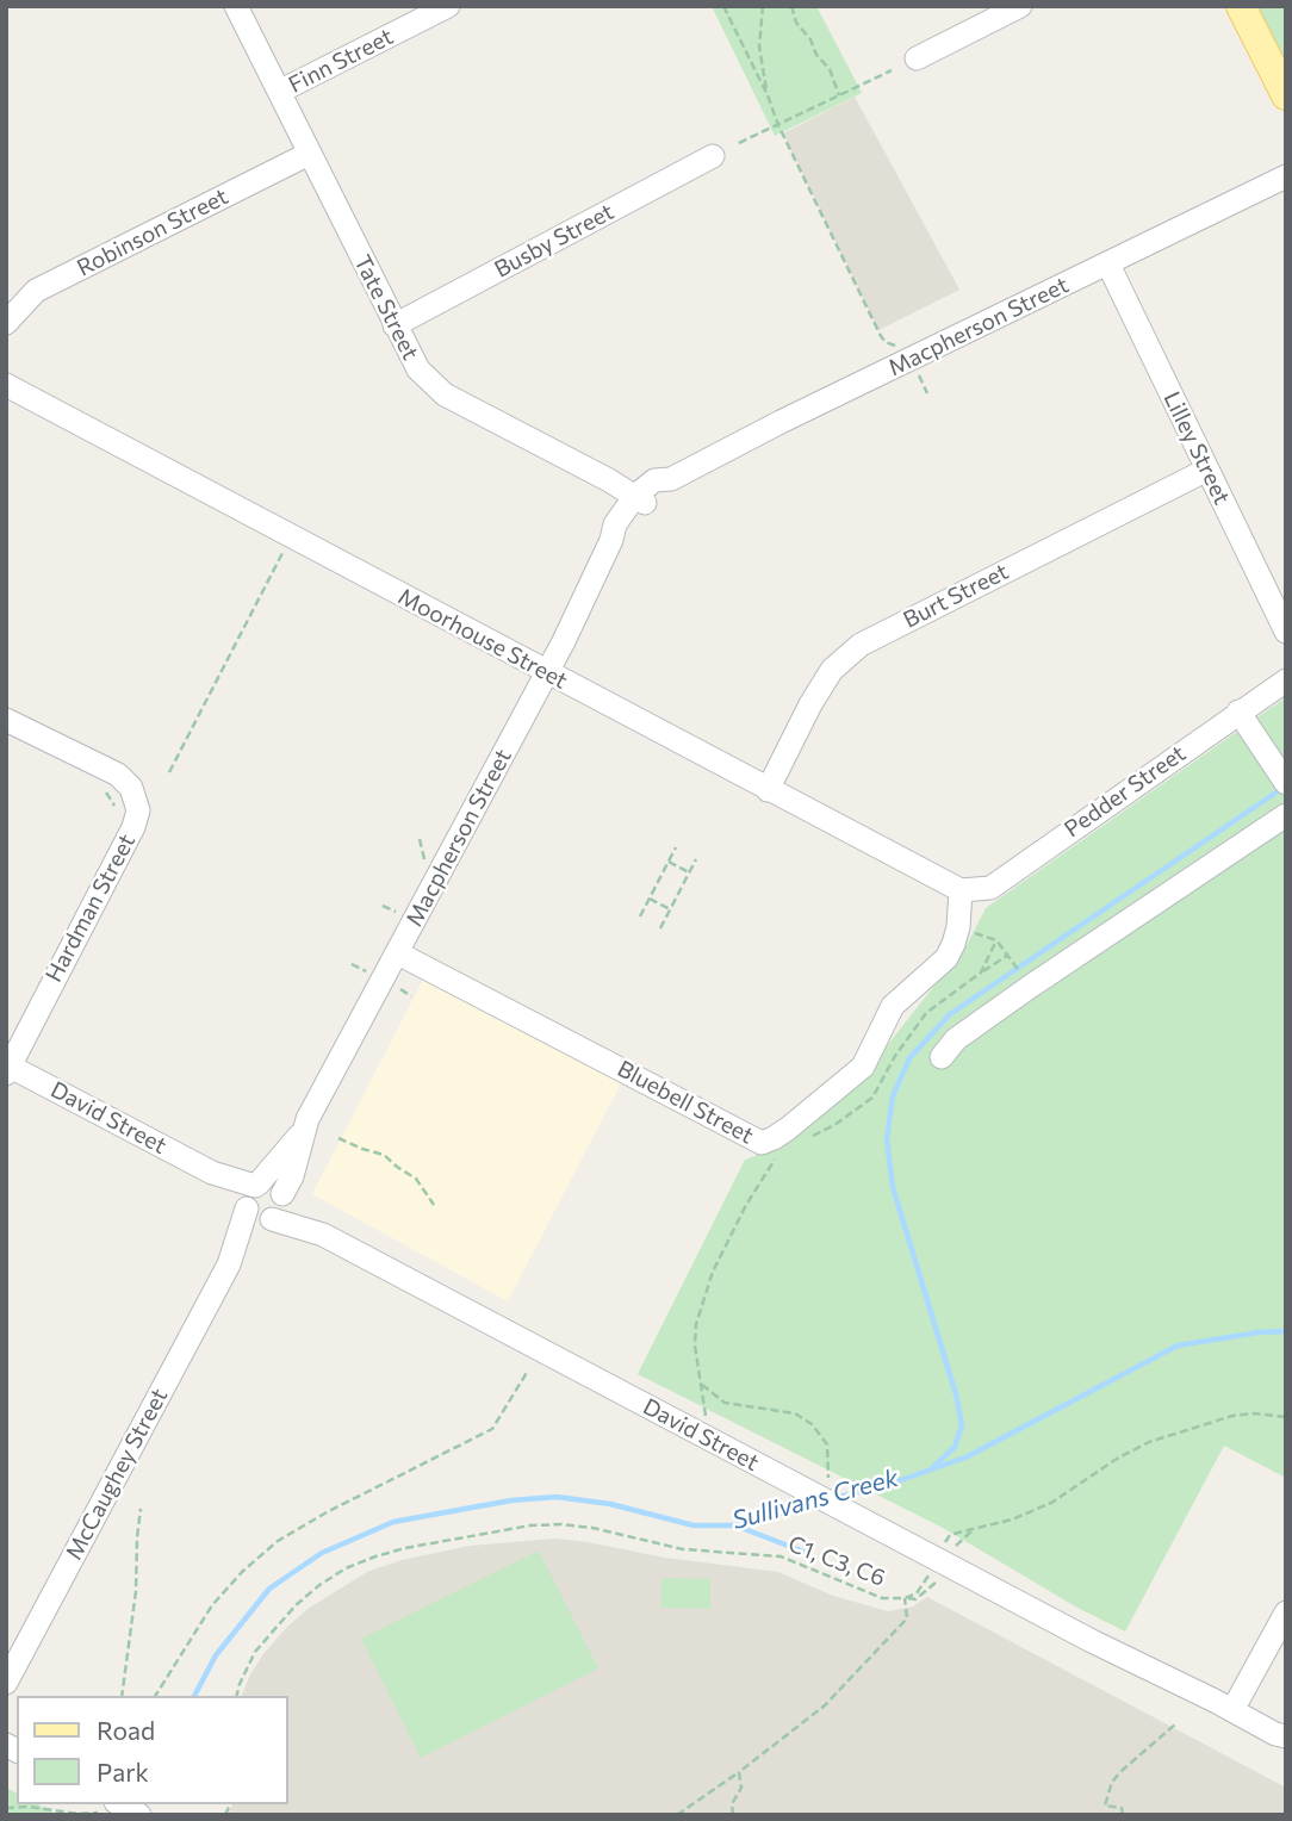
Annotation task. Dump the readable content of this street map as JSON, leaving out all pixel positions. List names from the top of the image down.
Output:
{
  "streets": {
    "street": [
      "Finn Street",
      "Robinson Street",
      "Busby Street",
      "Tate Street",
      "Macpherson Street",
      "Lilley Street",
      "Burt Street",
      "Moorhouse Street",
      "Pedder Street",
      "Hardman Street",
      "Bluebell Street",
      "David Street",
      "McCaughey Street"
    ],
    "path": ["C1, C3, C6"]
  },
  "crossings": [
    ["Finn Street", "Tate Street"],
    ["Robinson Street", "Tate Street"],
    ["Busby Street", "Tate Street"],
    ["Tate Street", "Macpherson Street"],
    ["Macpherson Street", "Lilley Street"],
    ["Macpherson Street", "Moorhouse Street"],
    ["Macpherson Street", "Bluebell Street"],
    ["Macpherson Street", "David Street"],
    ["Macpherson Street", "McCaughey Street"],
    ["Lilley Street", "Burt Street"],
    ["Burt Street", "Moorhouse Street"],
    ["Moorhouse Street", "Pedder Street"],
    ["Moorhouse Street", "Bluebell Street"],
    ["Pedder Street", "Bluebell Street"],
    ["Hardman Street", "David Street"],
    ["David Street", "McCaughey Street"],
    ["David Street", "C1, C3, C6"]
  ],
  "water": ["Sullivans Creek"],
  "legend": ["Road", "Park"]
}
